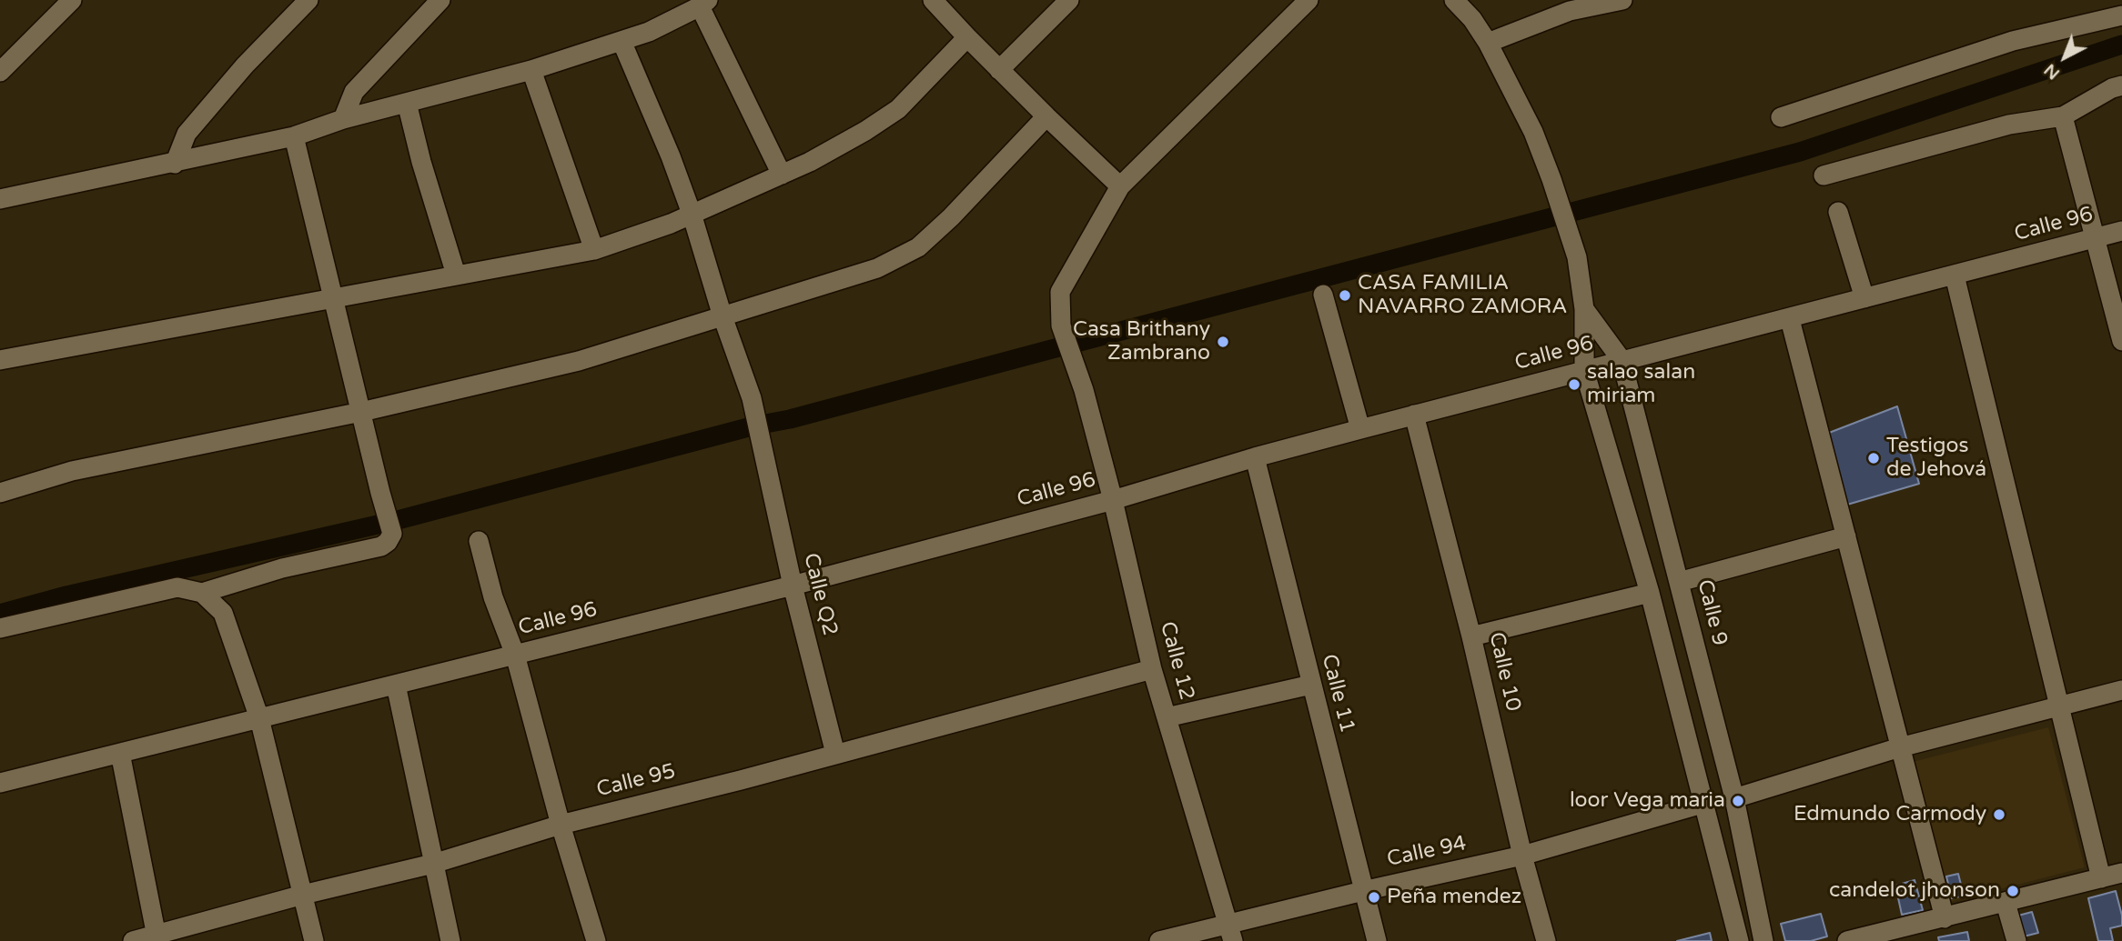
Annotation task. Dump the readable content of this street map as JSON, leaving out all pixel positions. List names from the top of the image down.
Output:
{
  "streets": {
    "street": [
      "Calle 96",
      "Calle Q2",
      "Calle 9",
      "Calle 12",
      "Calle 10",
      "Calle 11",
      "Calle 95",
      "Calle 94"
    ]
  },
  "crossings": [
    ["Calle 96", "Calle Q2"],
    ["Calle 96", "Calle 9"],
    ["Calle 96", "Calle 12"],
    ["Calle 96", "Calle 10"],
    ["Calle 96", "Calle 11"],
    ["Calle Q2", "Calle 95"],
    ["Calle 9", "Calle 94"],
    ["Calle 12", "Calle 95"],
    ["Calle 12", "Calle 94"],
    ["Calle 10", "Calle 94"],
    ["Calle 11", "Calle 94"]
  ],
  "places": [
    "CASA FAMILIA NAVARRO ZAMORA",
    "Casa Brithany Zambrano",
    "salao salan miriam",
    "Testigos de Jehová",
    "loor Vega maria",
    "Edmundo Carmody",
    "candelot jhonson",
    "Peña mendez"
  ],
  "north": "bottom left"
}
